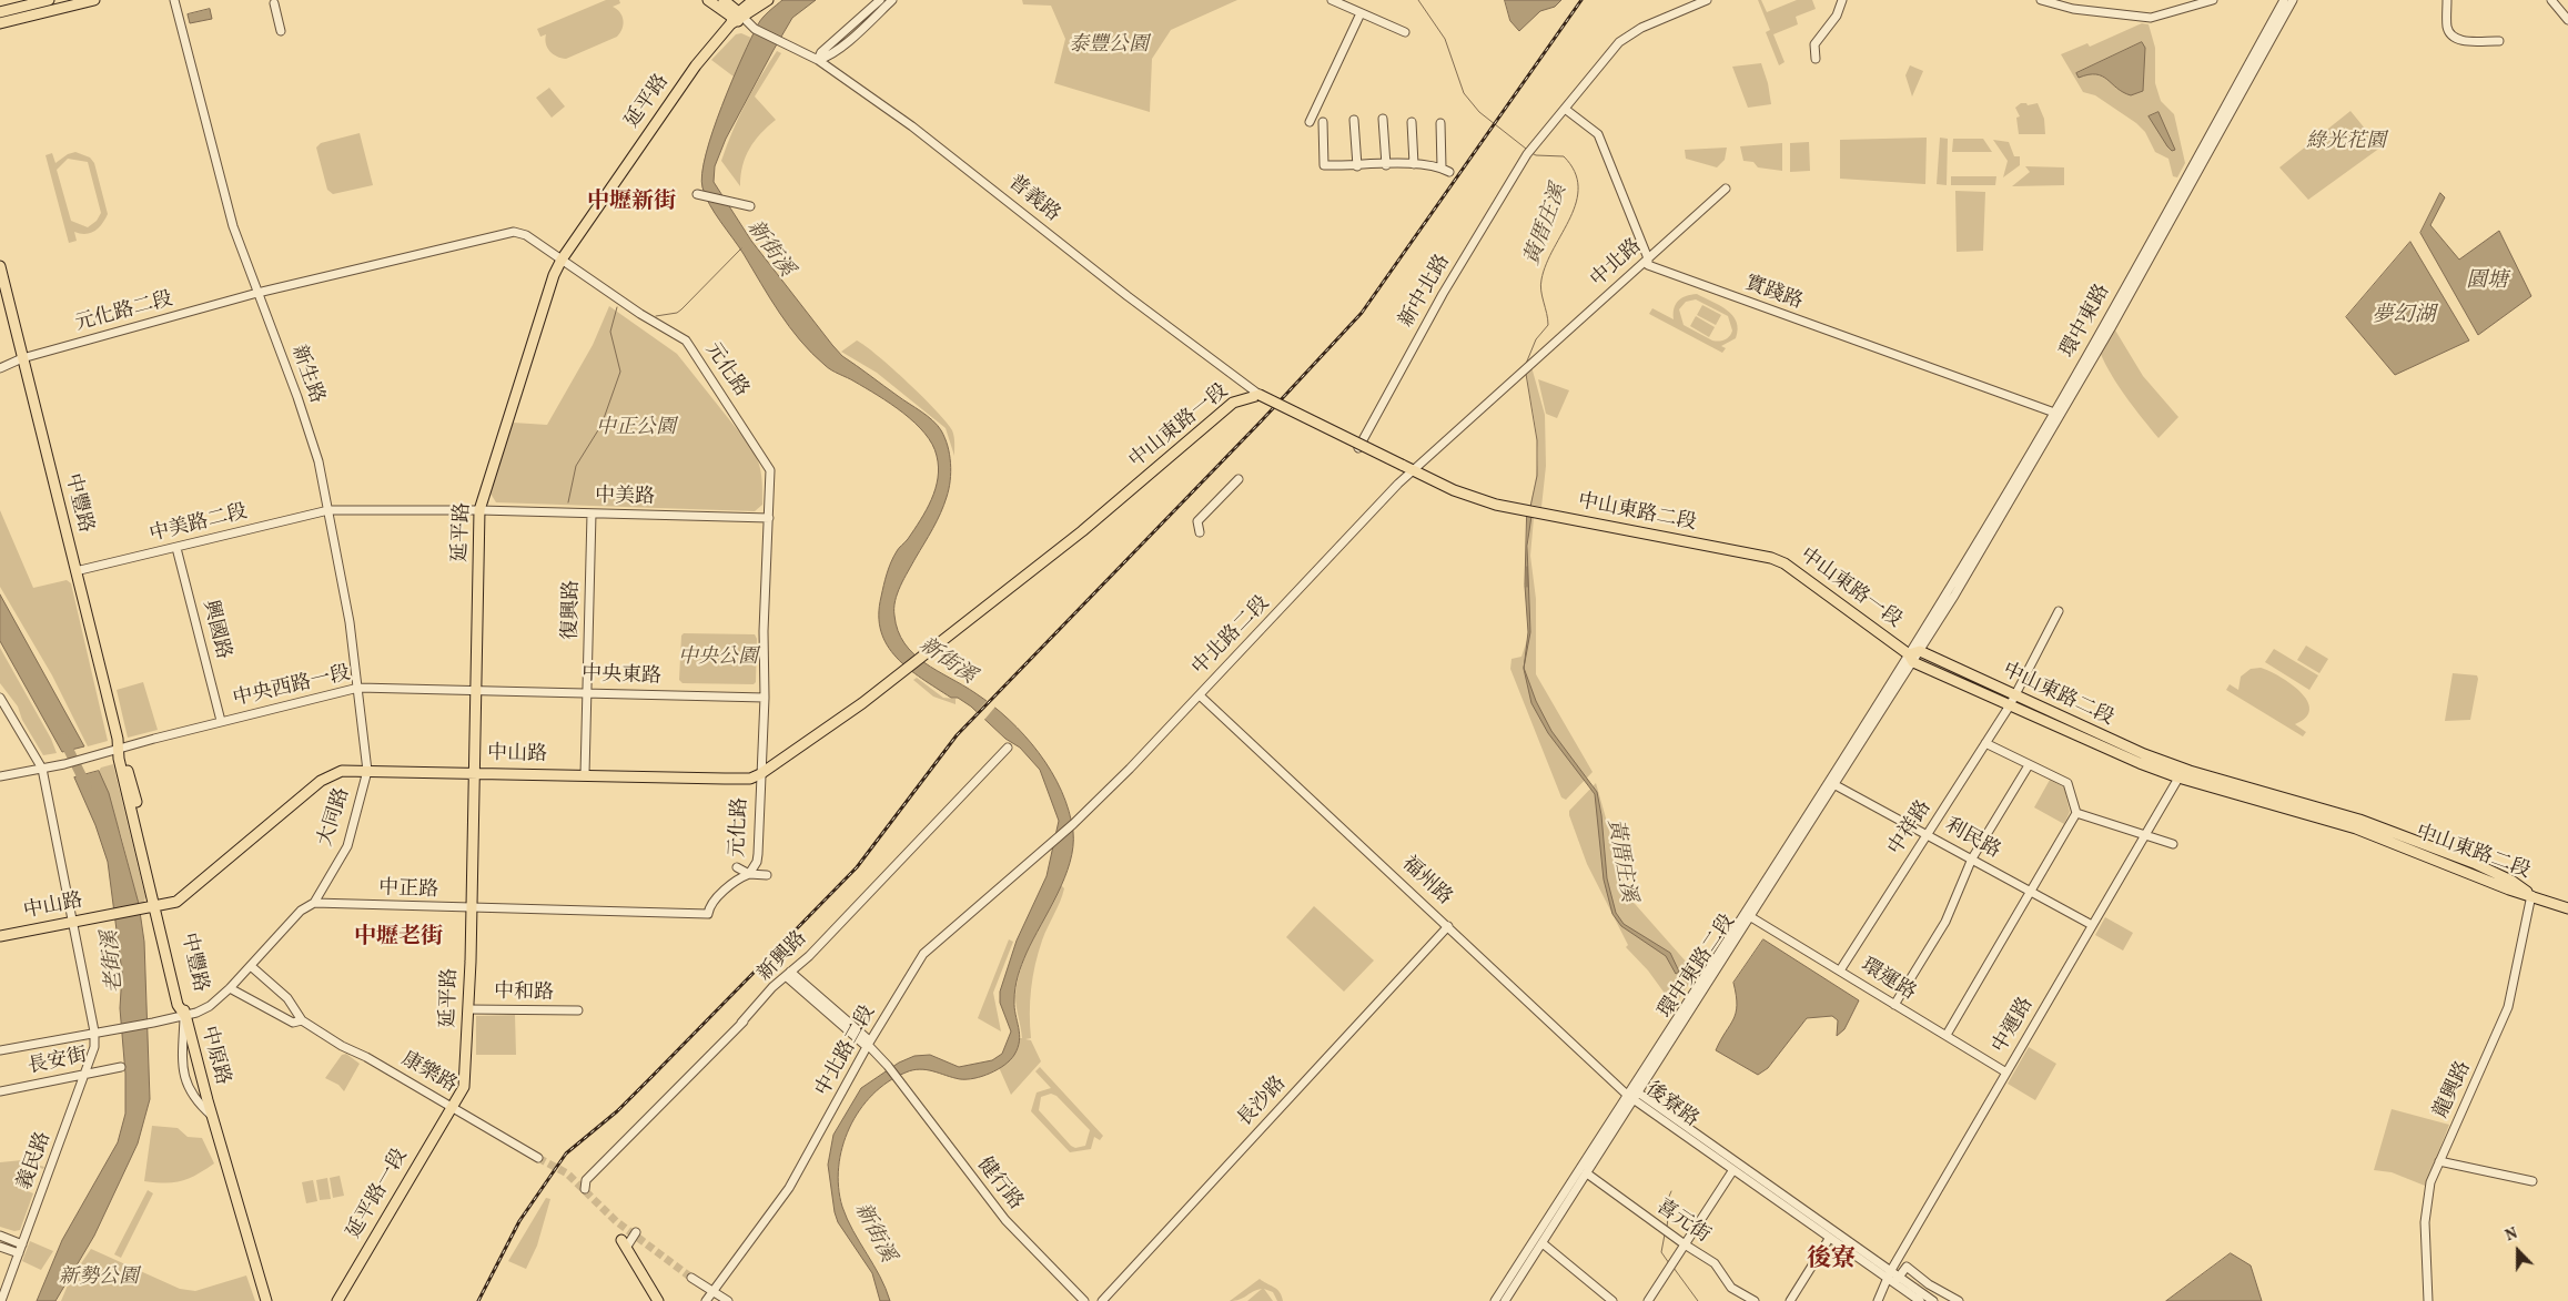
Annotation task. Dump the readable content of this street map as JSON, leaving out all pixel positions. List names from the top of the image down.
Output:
{
  "streets": {
    "main road": [
      "延平路",
      "中山東路一段",
      "中豐路",
      "中山東路二段",
      "中山路",
      "中原路",
      "延平路一段"
    ],
    "street": [
      "普義路",
      "中北路",
      "新中北路",
      "實踐路",
      "元化路二段",
      "環中東路",
      "元化路",
      "新生路",
      "中美路",
      "中美路二段",
      "復興路",
      "興國路",
      "中北路二段",
      "中央東路",
      "中央西路一段",
      "大同路",
      "中祥路",
      "利民路",
      "福州路",
      "中正路",
      "新興路",
      "環中東路二段",
      "環運路",
      "中和路",
      "中運路",
      "長安街",
      "康樂路",
      "龍興路",
      "長沙路",
      "後寮路",
      "義民路",
      "健行路",
      "喜元街"
    ]
  },
  "crossings": [
    ["延平路", "普義路"],
    ["延平路", "元化路"],
    ["延平路", "中美路"],
    ["延平路", "中美路二段"],
    ["延平路", "中央東路"],
    ["延平路", "中央西路一段"],
    ["延平路", "中山路"],
    ["延平路", "中正路"],
    ["延平路", "中和路"],
    ["延平路", "康樂路"],
    ["延平路", "延平路一段"],
    ["普義路", "中山東路一段"],
    ["中北路", "實踐路"],
    ["中北路", "中山東路一段"],
    ["中北路", "中北路二段"],
    ["實踐路", "環中東路"],
    ["元化路二段", "元化路"],
    ["元化路二段", "新生路"],
    ["元化路二段", "中豐路"],
    ["環中東路", "中山東路一段"],
    ["環中東路", "中山東路二段"],
    ["環中東路", "環中東路二段"],
    ["元化路", "新生路"],
    ["元化路", "中美路"],
    ["元化路", "中央東路"],
    ["元化路", "中山路"],
    ["元化路", "中正路"],
    ["新生路", "中美路二段"],
    ["新生路", "中央西路一段"],
    ["新生路", "中山路"],
    ["新生路", "大同路"],
    ["中山東路一段", "中山東路二段"],
    ["中山東路一段", "中北路二段"],
    ["中山東路一段", "中山路"],
    ["中山東路一段", "環中東路二段"],
    ["中美路", "中美路二段"],
    ["中美路", "復興路"],
    ["中豐路", "中美路二段"],
    ["中豐路", "中央西路一段"],
    ["中豐路", "中山路"],
    ["中豐路", "中原路"],
    ["中山東路二段", "中祥路"],
    ["中山東路二段", "環中東路二段"],
    ["中山東路二段", "中運路"],
    ["中山東路二段", "龍興路"],
    ["中美路二段", "興國路"],
    ["復興路", "中央東路"],
    ["復興路", "中山路"],
    ["興國路", "中央西路一段"],
    ["中北路二段", "福州路"],
    ["中北路二段", "健行路"],
    ["中央東路", "中央西路一段"],
    ["中央西路一段", "義民路"],
    ["中山路", "大同路"],
    ["中山路", "義民路"],
    ["大同路", "中正路"],
    ["中祥路", "利民路"],
    ["中祥路", "環運路"],
    ["利民路", "環中東路二段"],
    ["利民路", "中運路"],
    ["福州路", "環中東路二段"],
    ["福州路", "長沙路"],
    ["福州路", "後寮路"],
    ["環中東路二段", "環運路"],
    ["環中東路二段", "後寮路"],
    ["環中東路二段", "喜元街"],
    ["環運路", "中運路"],
    ["中運路", "後寮路"],
    ["長安街", "義民路"],
    ["康樂路", "延平路一段"]
  ],
  "districts": ["中壢新街", "中壢老街", "後寮"],
  "water": [
    "黃厝庄溪",
    "新街溪",
    "園塘",
    "夢幻湖",
    "老街溪"
  ],
  "parks": [
    "泰豐公園",
    "綠光花園",
    "中正公園",
    "中央公園",
    "新勢公園"
  ],
  "north": "top"
}
